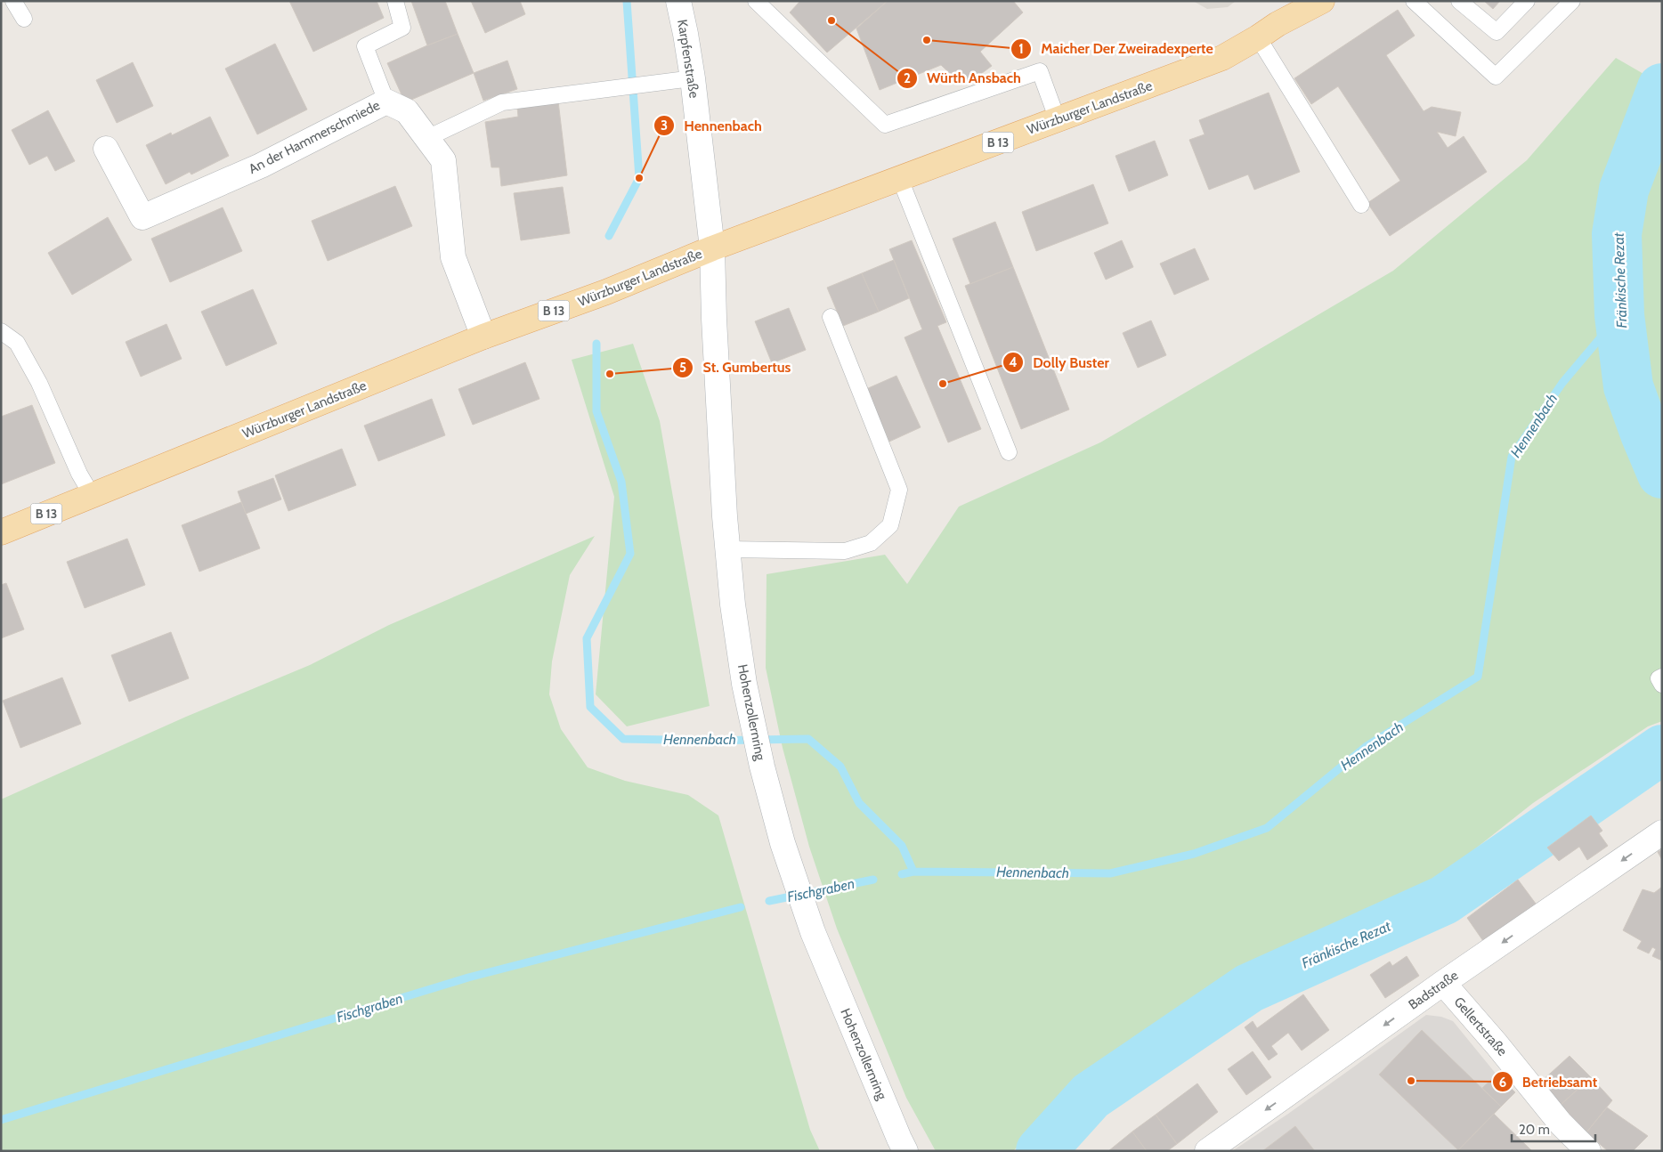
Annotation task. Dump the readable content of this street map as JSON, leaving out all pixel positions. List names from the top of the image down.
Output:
{
  "streets": {
    "main road": ["Würzburger Landstraße", "B 13"],
    "street": [
      "Karpfenstraße",
      "An der Hammerschmiede",
      "Hohenzollernring",
      "Badstraße",
      "Gellertstraße"
    ]
  },
  "crossings": [
    ["Karpfenstraße", "Würzburger Landstraße"],
    ["Karpfenstraße", "Hohenzollernring"],
    ["Würzburger Landstraße", "An der Hammerschmiede"],
    ["Würzburger Landstraße", "Hohenzollernring"],
    ["Badstraße", "Gellertstraße"]
  ],
  "one_way": ["Badstraße"],
  "water": ["Fränkische Rezat", "Hennenbach", "Fischgraben"],
  "places": [
    "Würth Ansbach",
    "Maicher Der Zweiradexperte",
    "Hennenbach",
    "St. Gumbertus",
    "Dolly Buster",
    "Betriebsamt"
  ],
  "scale_bar": "20 m"
}
